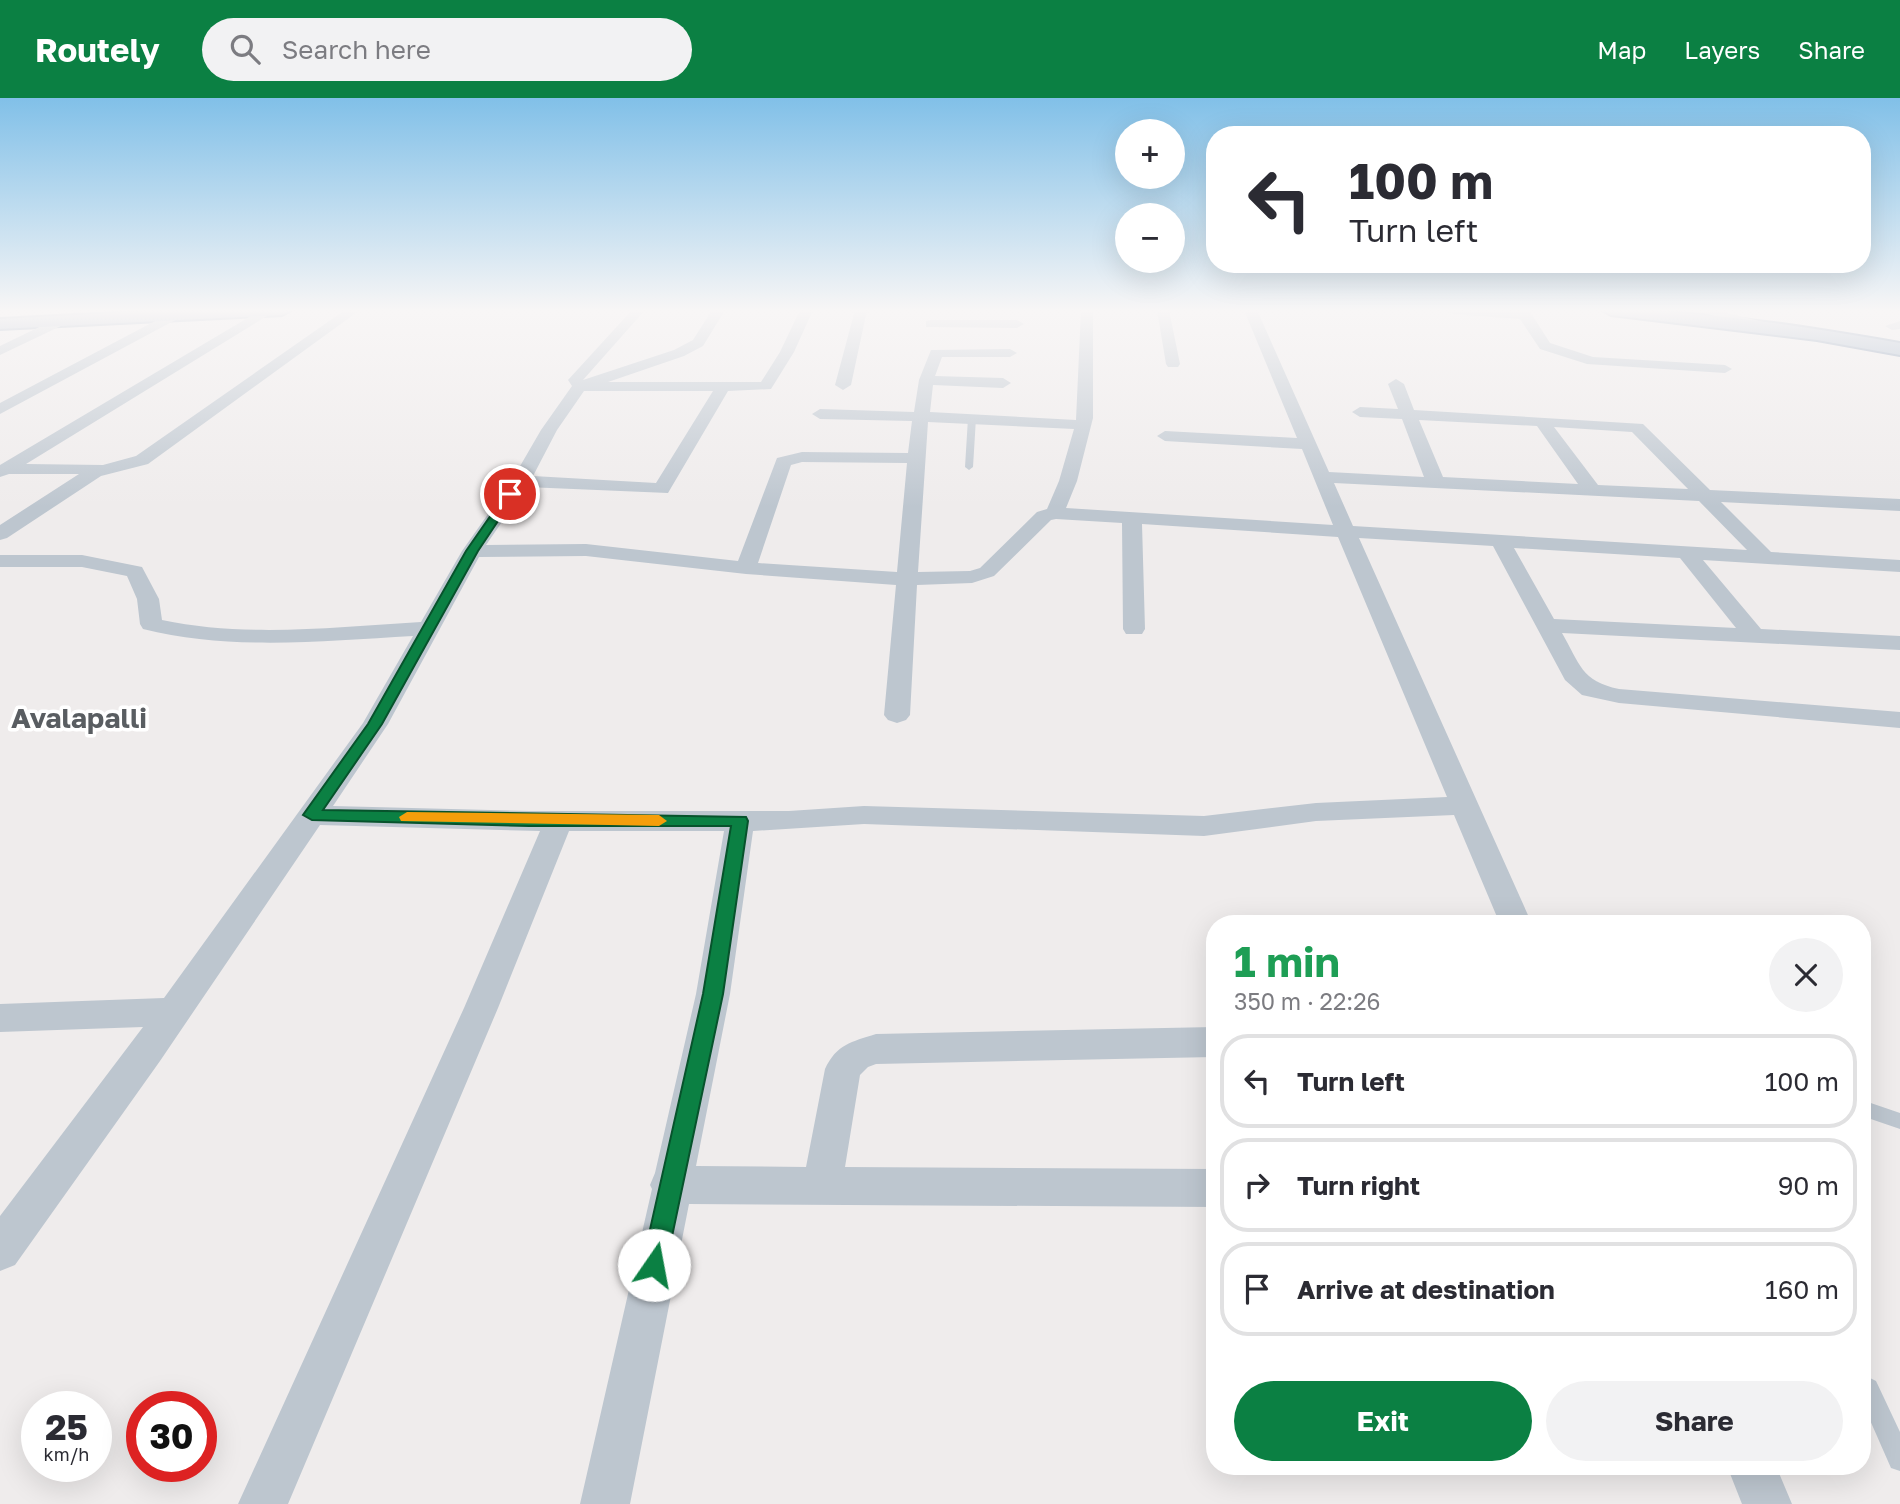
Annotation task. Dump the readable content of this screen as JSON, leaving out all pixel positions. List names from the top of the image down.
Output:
{
  "districts": ["Avalapalli"],
  "page": {
    "header": "Routely",
    "search": "Search here",
    "nav": ["Map", "Layers", "Share"],
    "map_buttons": ["+", "−"],
    "turn": ["100 m", "Turn left"],
    "heading": ["1 min", "350 m · 22:26"],
    "list": [
      {
        "name": "Turn left",
        "value": "100 m"
      },
      {
        "name": "Turn right",
        "value": "90 m"
      },
      {
        "name": "Arrive at destination",
        "value": "160 m"
      }
    ],
    "buttons": ["Exit", "Share"],
    "speed": "25 km/h",
    "limit": "30"
  }
}
